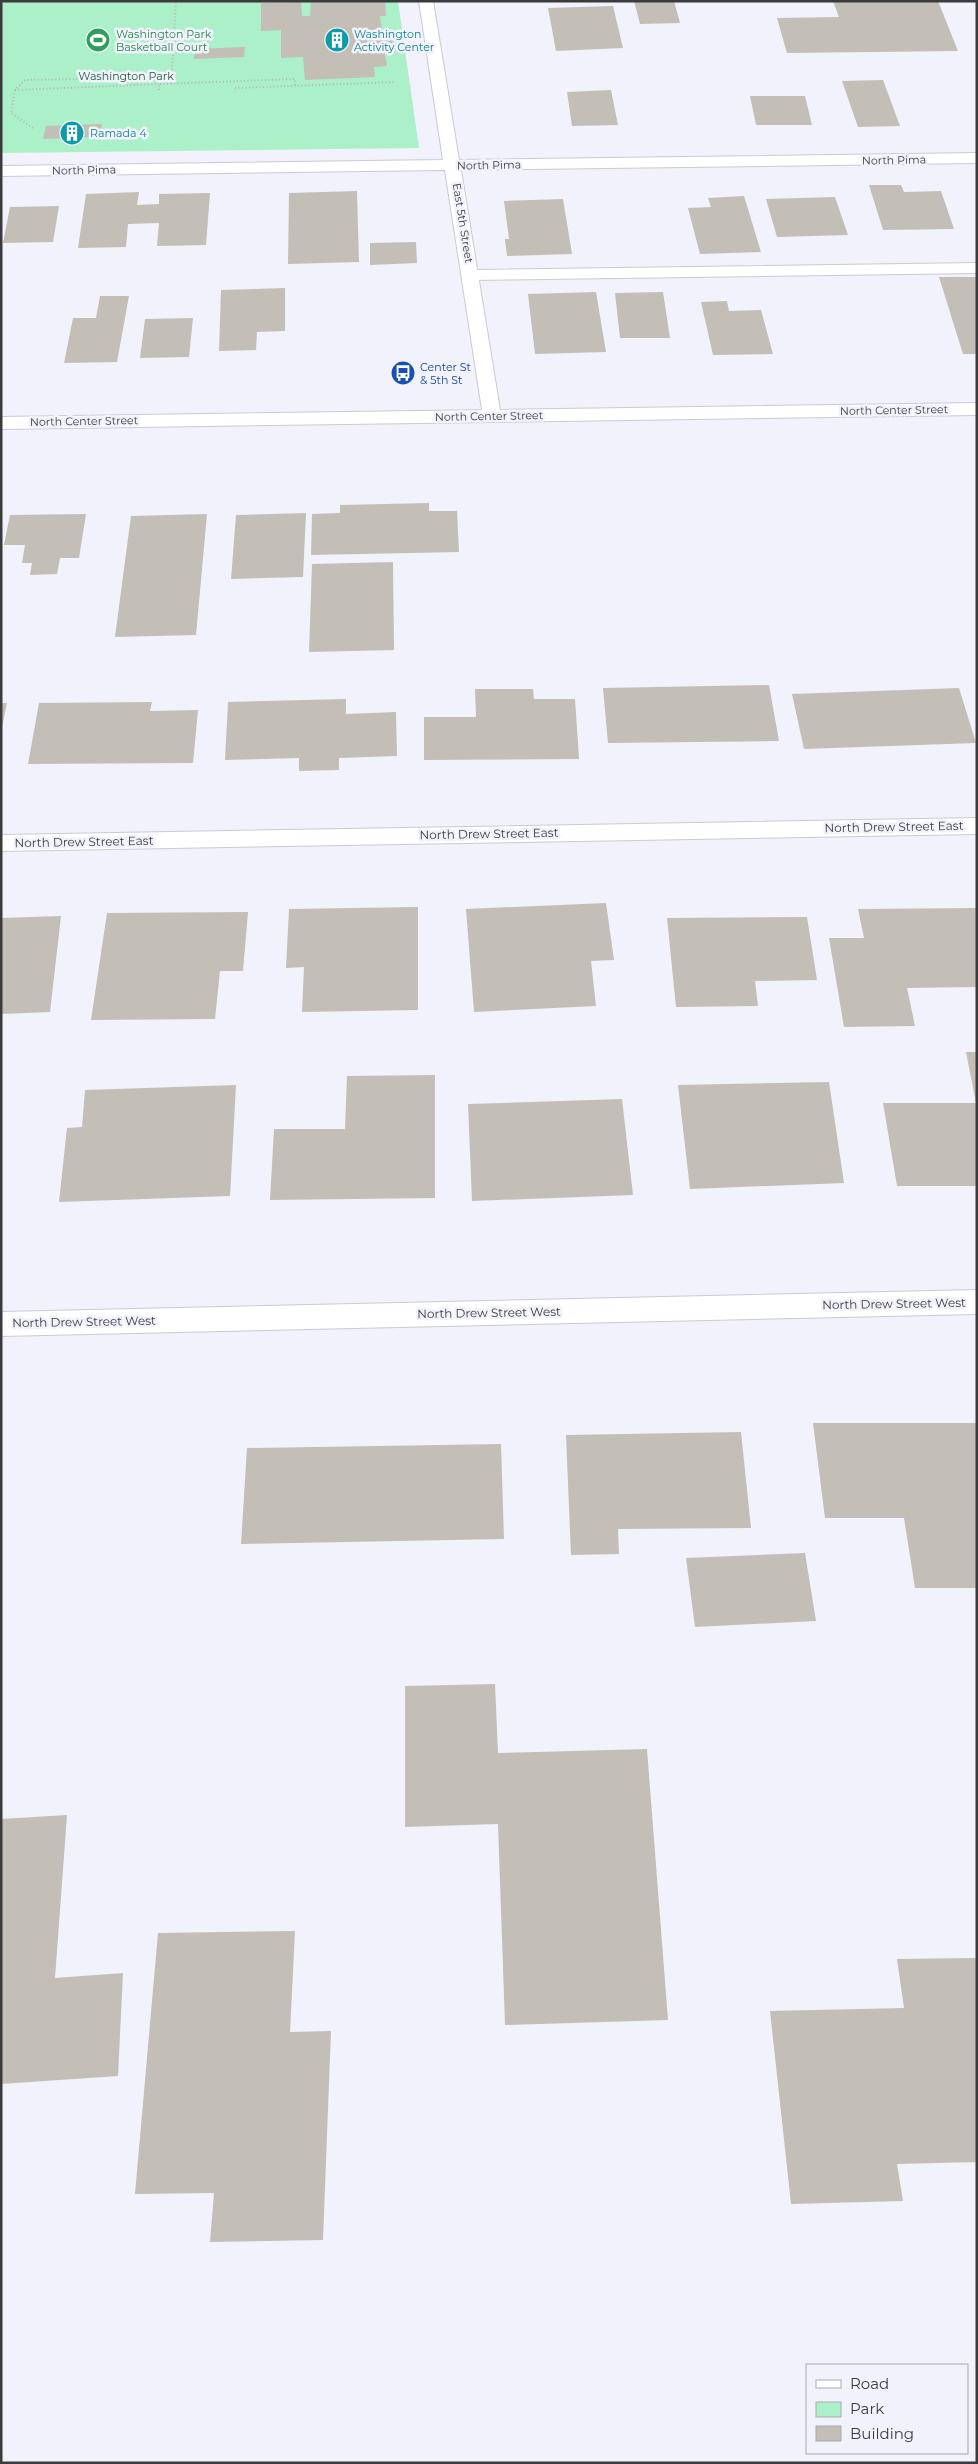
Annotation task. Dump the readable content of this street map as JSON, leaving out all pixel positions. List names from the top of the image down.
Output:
{
  "streets": {
    "street": [
      "North Pima",
      "East 5th Street",
      "North Center Street",
      "North Drew Street East",
      "North Drew Street West"
    ]
  },
  "crossings": [
    ["North Pima", "East 5th Street"],
    ["East 5th Street", "North Center Street"]
  ],
  "parks": ["Washington Park"],
  "places": {
    "sports": ["Washington Park Basketball Court"],
    "building": ["Washington Activity Center", "Ramada 4"],
    "bus stop": ["Center St & 5th St"]
  },
  "legend": ["Road", "Park", "Building"]
}
